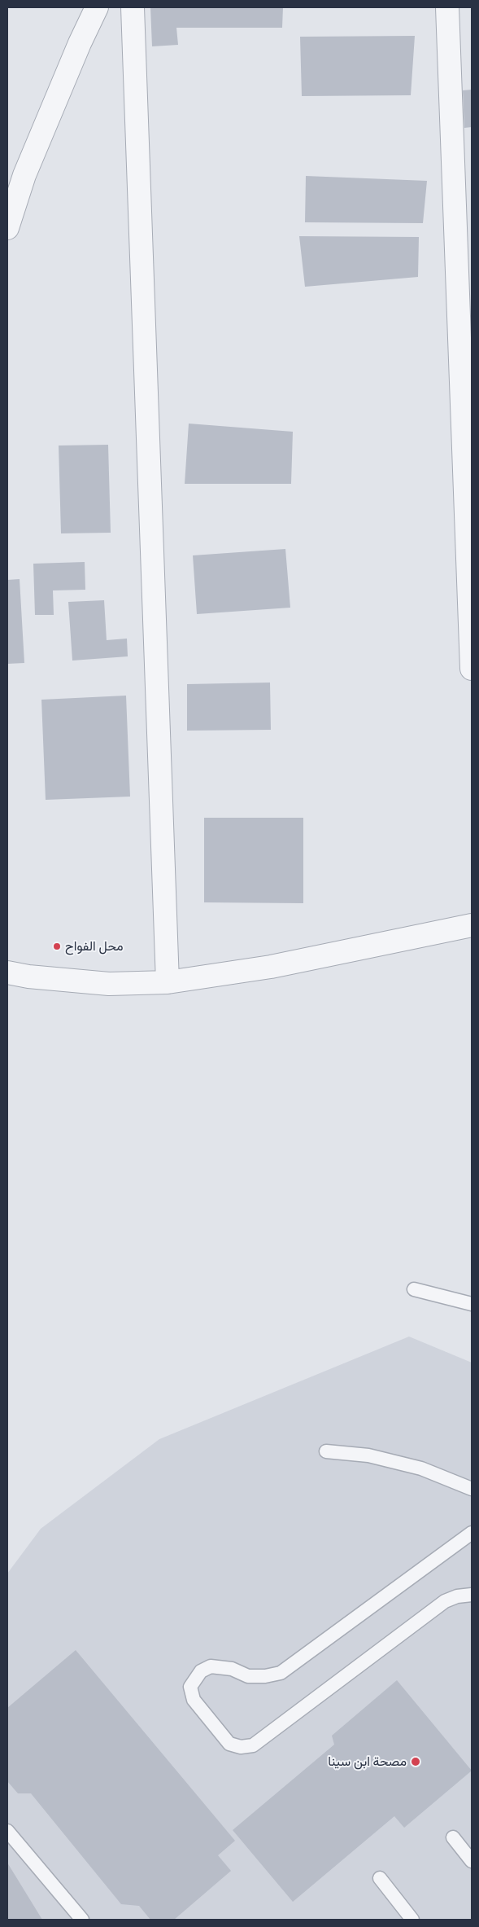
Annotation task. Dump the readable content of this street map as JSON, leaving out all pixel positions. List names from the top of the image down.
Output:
{
  "places": ["محل الفواح", "مصحة ابن سينا"]
}
